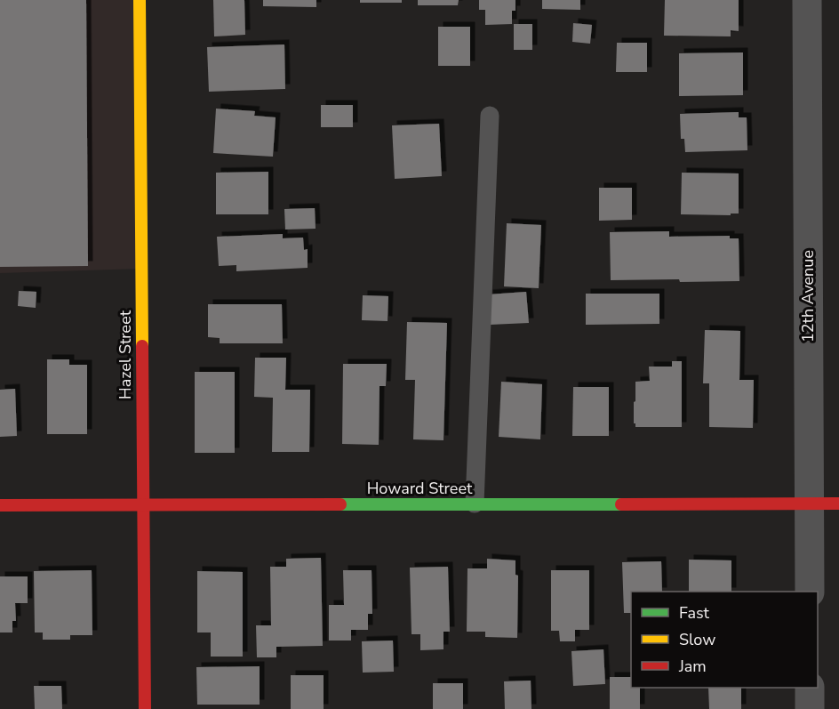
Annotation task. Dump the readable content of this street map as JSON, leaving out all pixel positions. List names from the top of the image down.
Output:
{
  "streets": {
    "street": ["12th Avenue", "Hazel Street", "Howard Street"]
  },
  "crossings": [
    ["12th Avenue", "Howard Street"],
    ["Hazel Street", "Howard Street"]
  ],
  "legend": ["Fast", "Slow", "Jam"]
}
